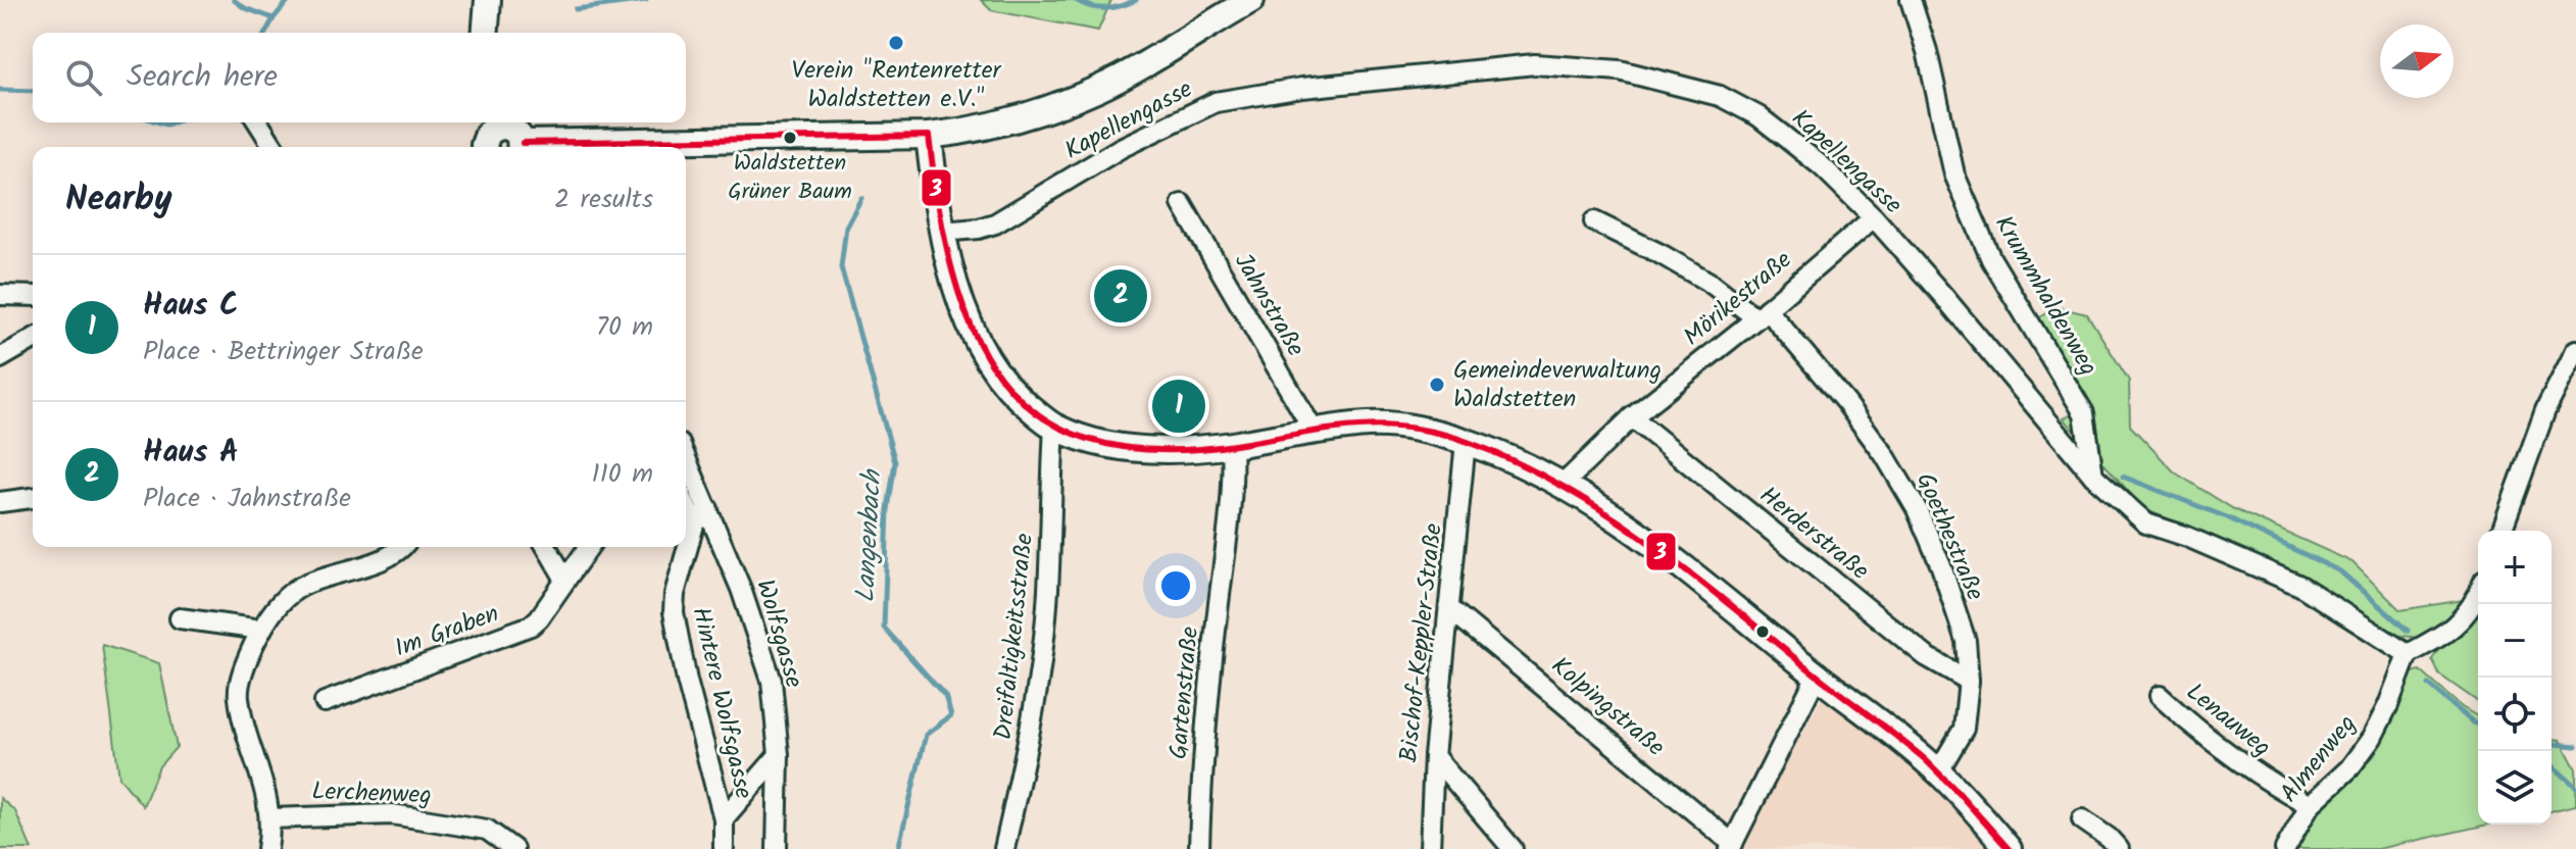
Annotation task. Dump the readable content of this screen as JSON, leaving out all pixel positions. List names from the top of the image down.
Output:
{
  "streets": {
    "street": [
      "Kapellengasse",
      "Krummhaldenweg",
      "Mörikestraße",
      "Jahnstraße",
      "Herderstraße",
      "Goethestraße",
      "Im Graben",
      "Wolfsgasse",
      "Dreifaltigkeitsstraße",
      "Bischof-Keppler-Straße",
      "Gartenstraße",
      "Hintere Wolfsgasse",
      "Kolpingstraße",
      "Lenauweg",
      "Almenweg",
      "Lerchenweg"
    ]
  },
  "crossings": [
    ["Kapellengasse", "Krummhaldenweg"],
    ["Kapellengasse", "Mörikestraße"],
    ["Kapellengasse", "Almenweg"],
    ["Mörikestraße", "Herderstraße"],
    ["Mörikestraße", "Goethestraße"],
    ["Herderstraße", "Goethestraße"],
    ["Wolfsgasse", "Hintere Wolfsgasse"],
    ["Bischof-Keppler-Straße", "Kolpingstraße"],
    ["Lenauweg", "Almenweg"]
  ],
  "water": ["Langenbach"],
  "places": ["Verein \"Rentenretter Waldstetten e.V.\"", "Waldstetten Grüner Baum", "Gemeindeverwaltung Waldstetten"],
  "lines": ["transit line 3"],
  "north": "right",
  "page": {
    "search": "Search here",
    "heading": ["Nearby", "2 results"],
    "list": [
      {
        "mark": "1",
        "name": "Haus C",
        "note": "Place · Bettringer Straße",
        "value": "70 m"
      },
      {
        "mark": "2",
        "name": "Haus A",
        "note": "Place · Jahnstraße",
        "value": "110 m"
      }
    ],
    "pins": ["2", "1"],
    "map_buttons": ["+", "−"]
  }
}
